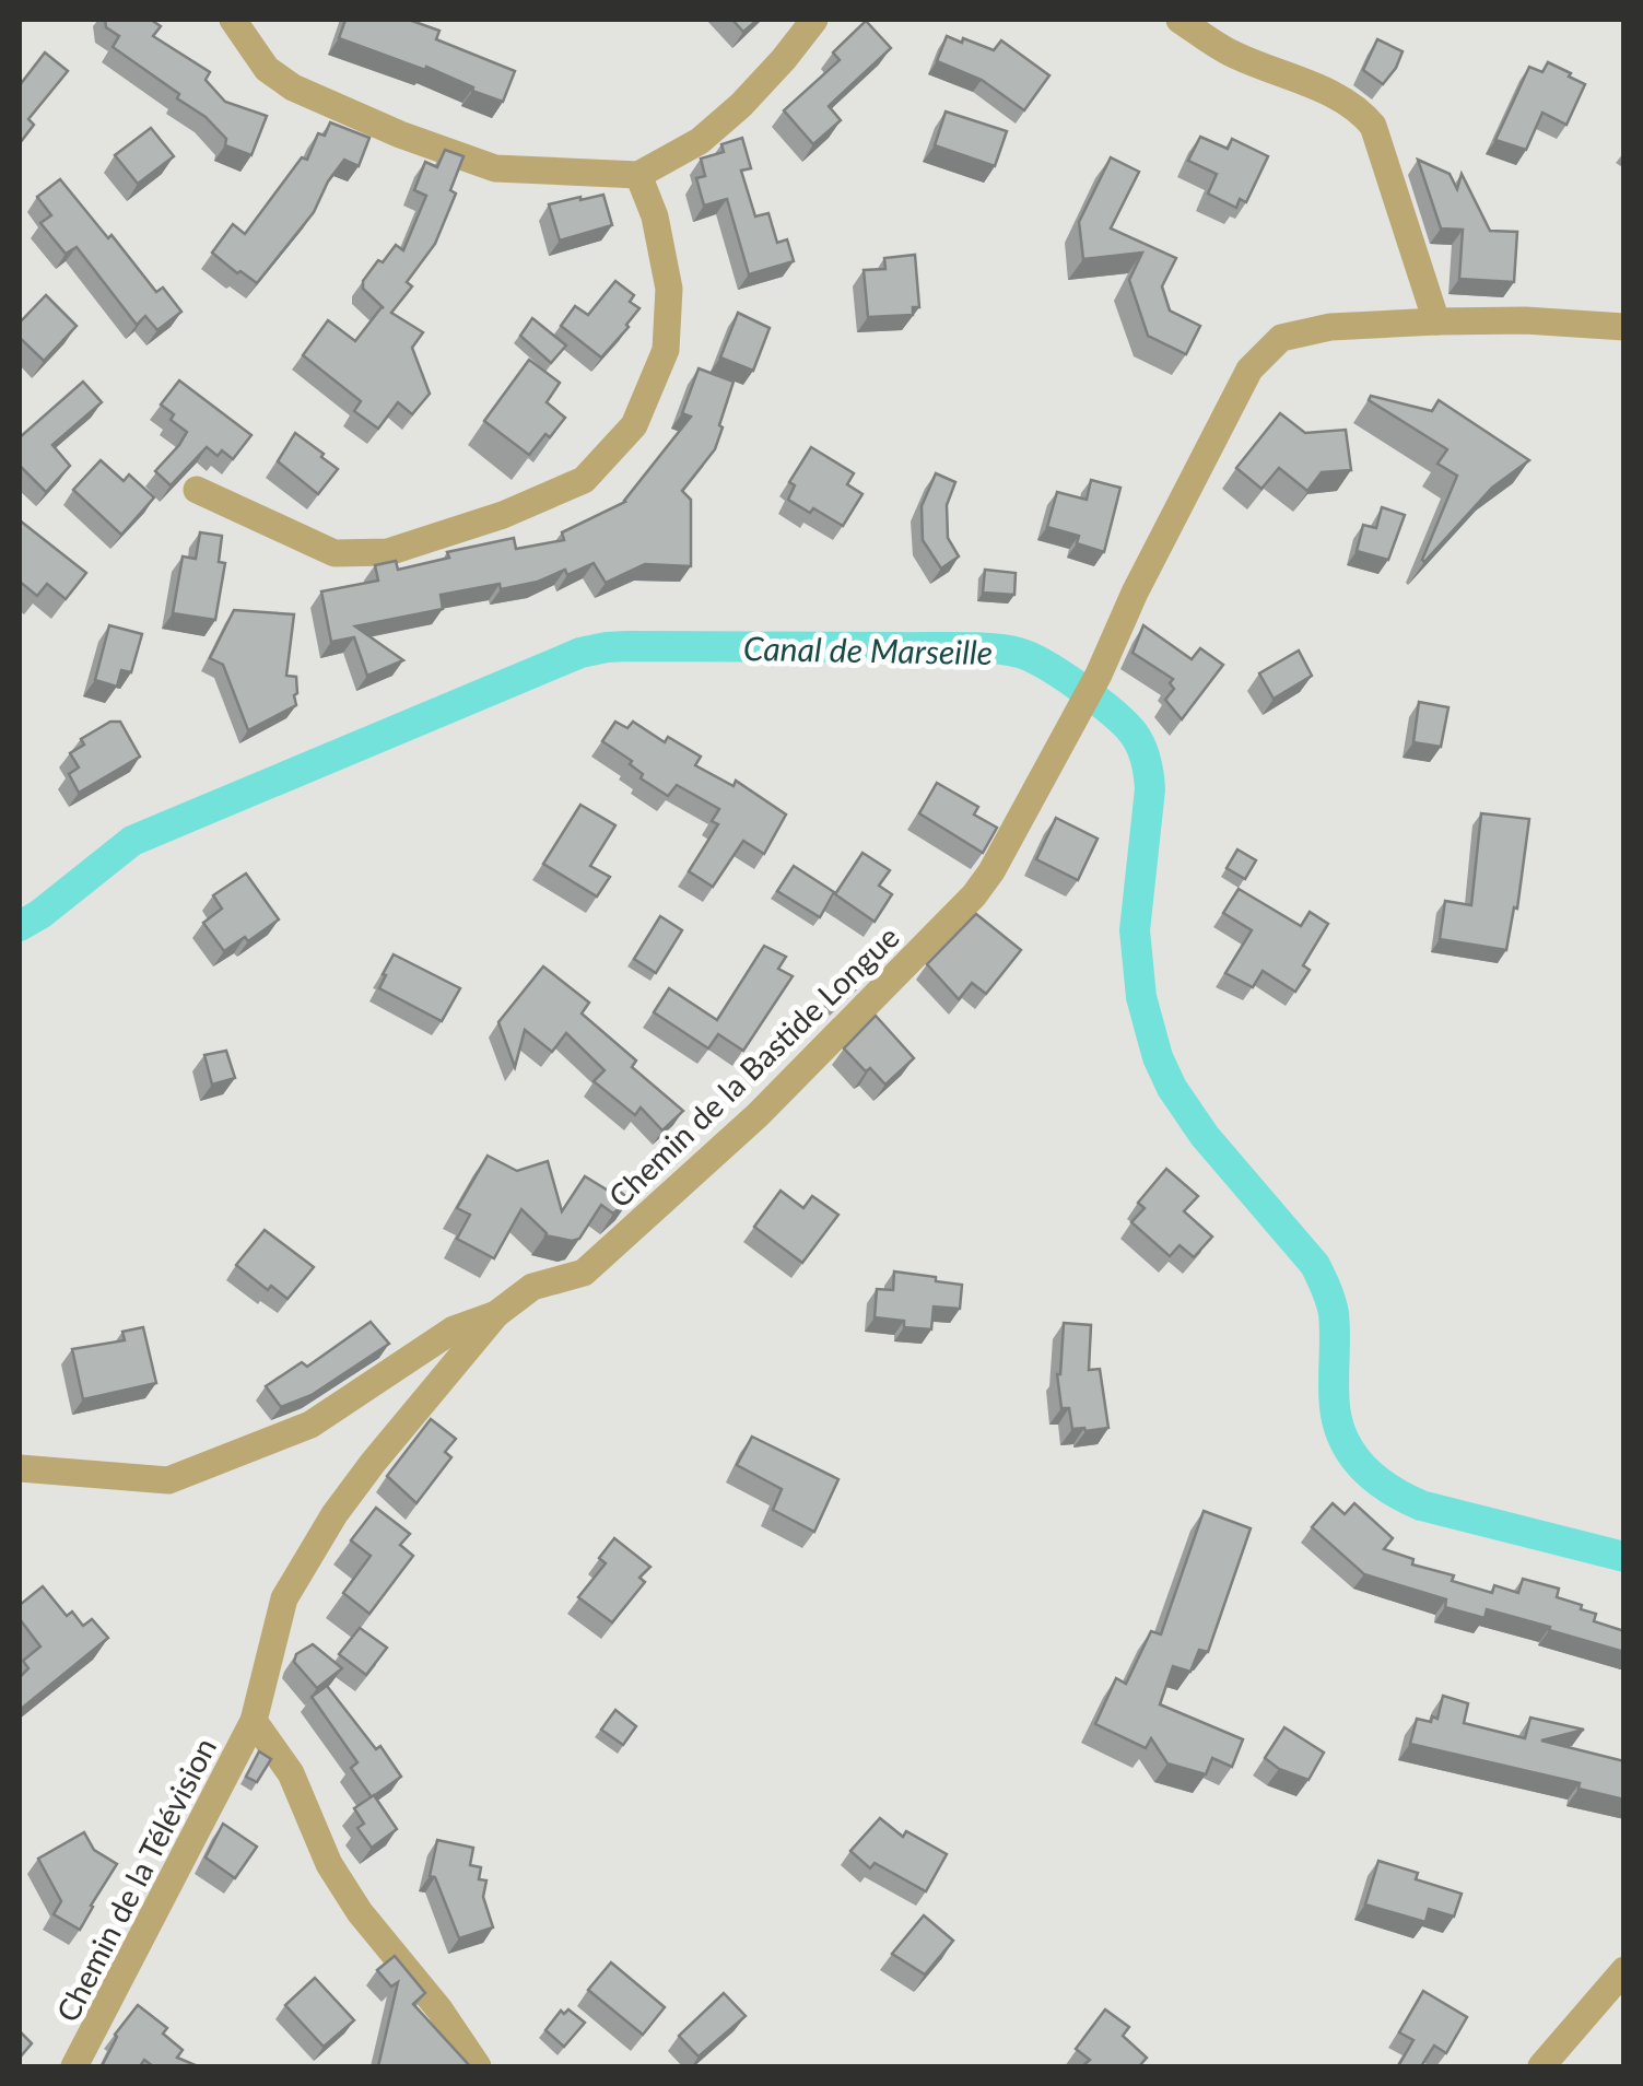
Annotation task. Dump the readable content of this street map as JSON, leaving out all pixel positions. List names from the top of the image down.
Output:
{
  "streets": {
    "street": ["Chemin de la Bastide Longue", "Chemin de la Télévision"]
  },
  "crossings": [
    ["Chemin de la Bastide Longue", "Chemin de la Télévision"]
  ],
  "water": ["Canal de Marseille"]
}
